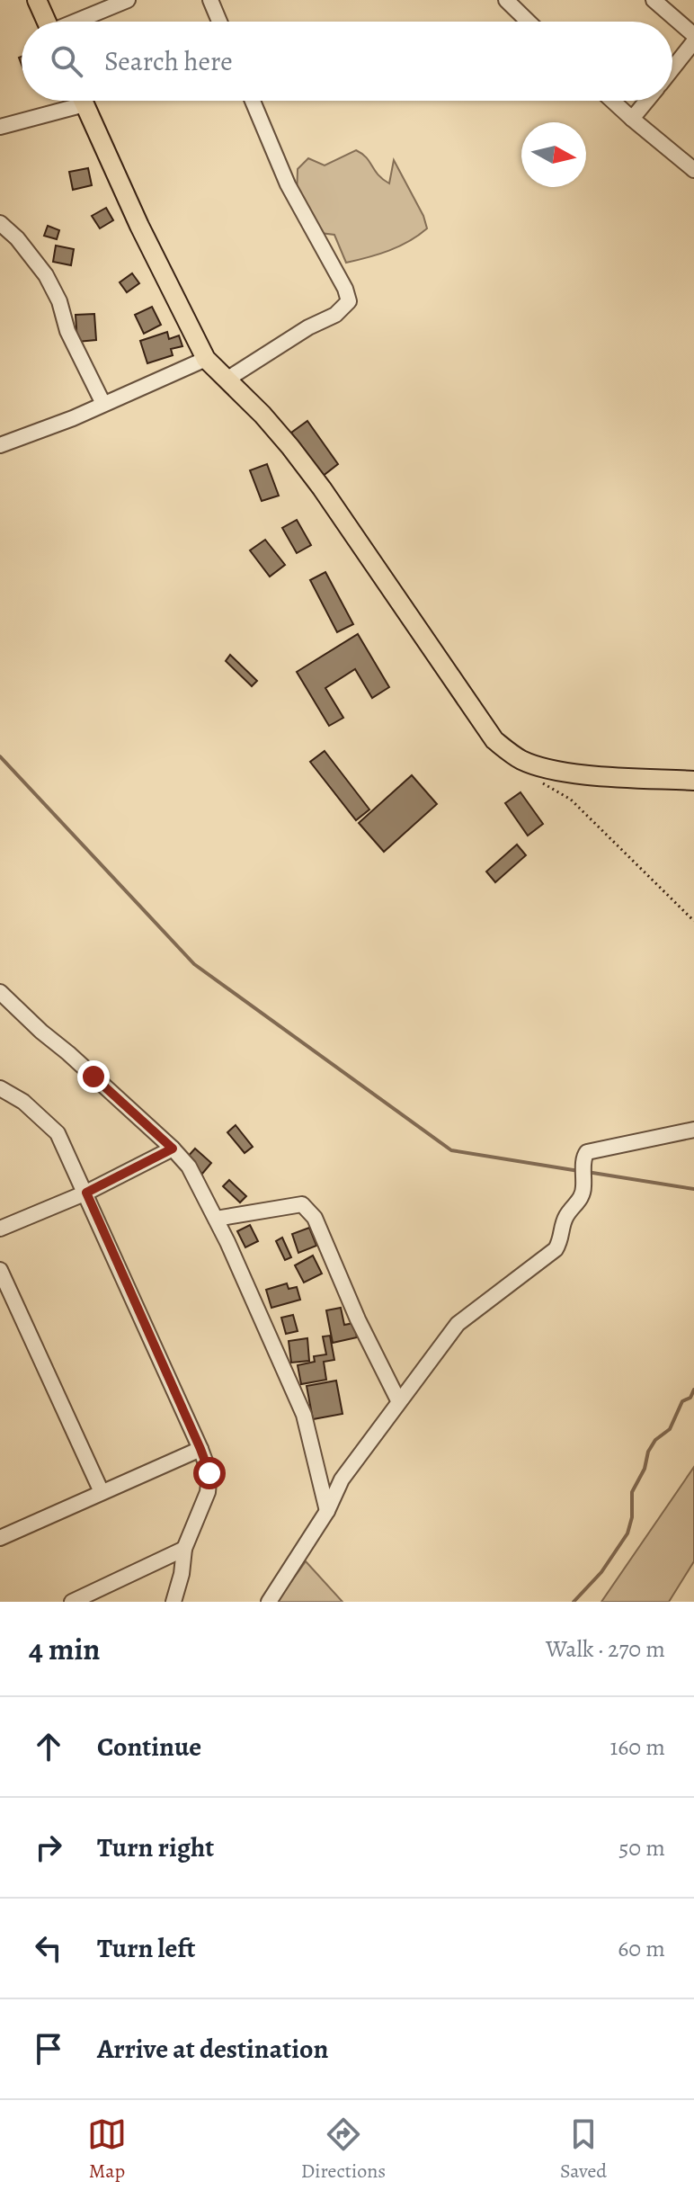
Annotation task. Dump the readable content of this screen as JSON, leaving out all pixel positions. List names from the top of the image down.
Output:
{
  "north": "right",
  "page": {
    "search": "Search here",
    "heading": ["4 min", "Walk · 270 m"],
    "list": [
      ["Continue", "160 m"],
      ["Turn right", "50 m"],
      ["Turn left", "60 m"],
      "Arrive at destination"
    ],
    "nav": ["Map", "Directions", "Saved"]
  }
}
